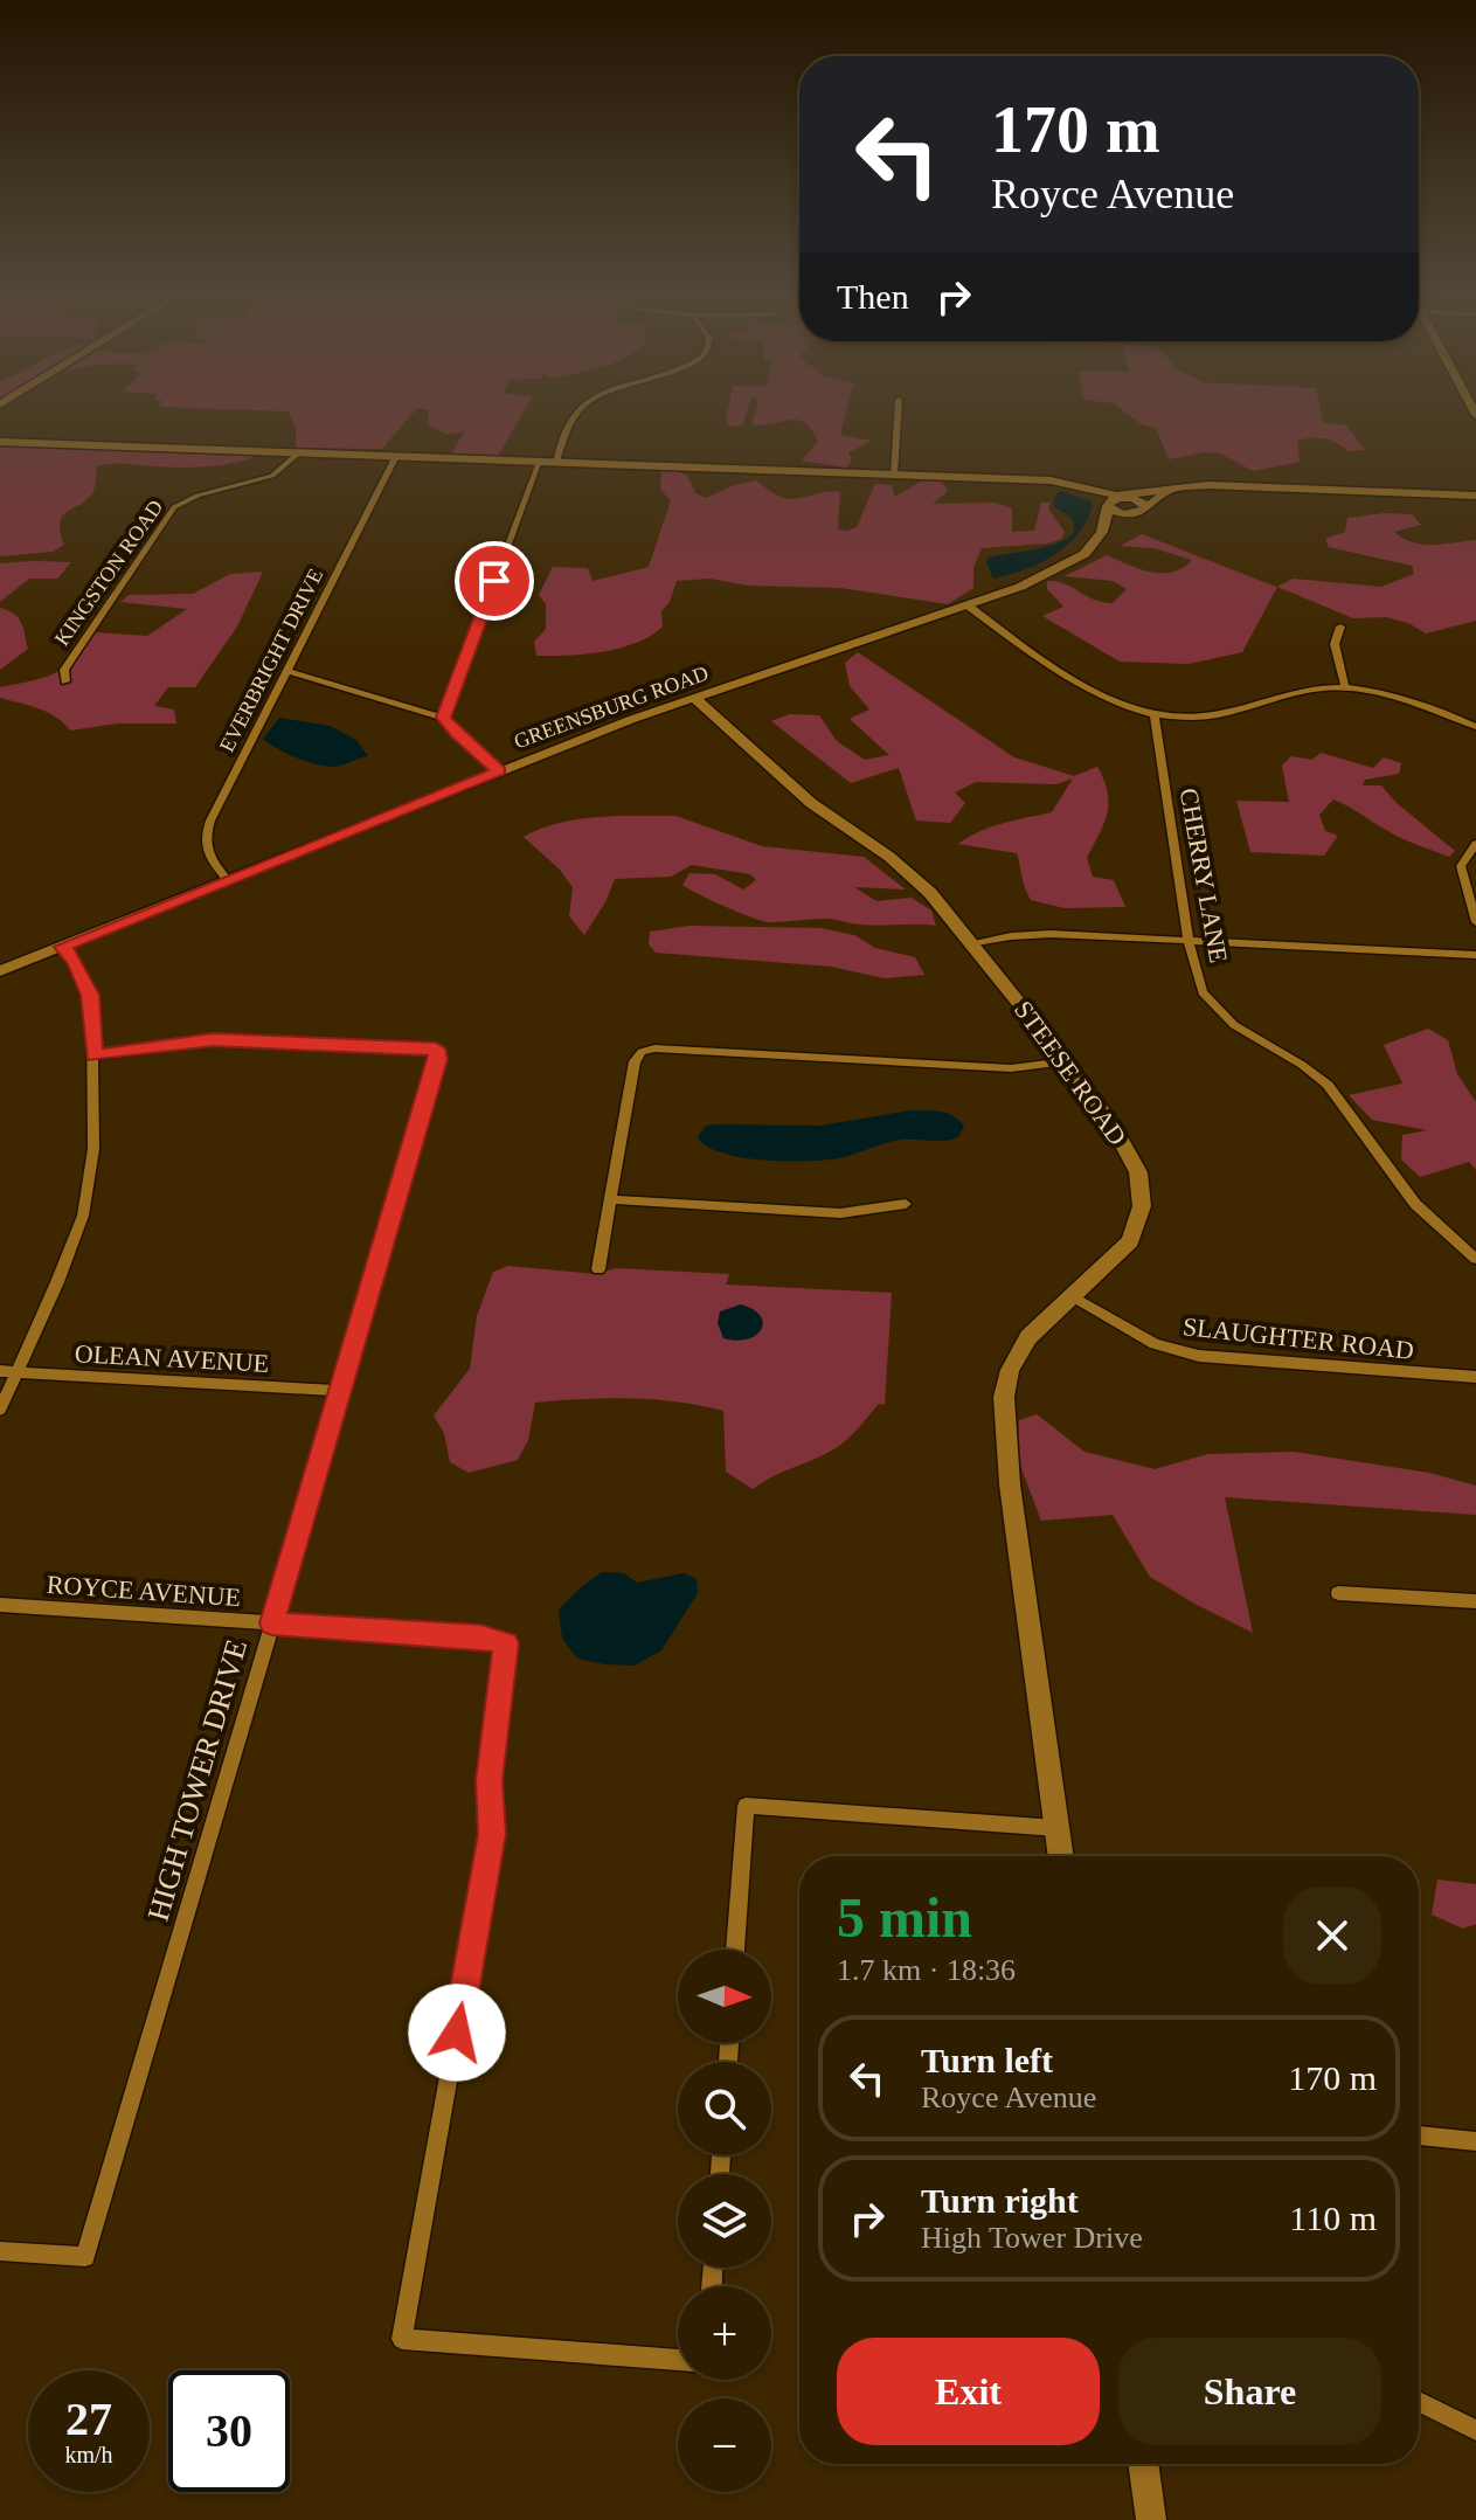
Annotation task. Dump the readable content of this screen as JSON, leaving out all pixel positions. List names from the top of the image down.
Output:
{
  "streets": {
    "street": [
      "KINGSTON ROAD",
      "EVERBRIGHT DRIVE",
      "GREENSBURG ROAD",
      "CHERRY LANE",
      "STEESE ROAD",
      "SLAUGHTER ROAD",
      "OLEAN AVENUE",
      "ROYCE AVENUE",
      "HIGH TOWER DRIVE"
    ]
  },
  "crossings": [
    ["EVERBRIGHT DRIVE", "GREENSBURG ROAD"],
    ["GREENSBURG ROAD", "STEESE ROAD"],
    ["STEESE ROAD", "SLAUGHTER ROAD"],
    ["OLEAN AVENUE", "HIGH TOWER DRIVE"],
    ["ROYCE AVENUE", "HIGH TOWER DRIVE"]
  ],
  "north": "right",
  "page": {
    "turn": ["170 m", "Royce Avenue"],
    "then": "Then",
    "heading": ["5 min", "1.7 km · 18:36"],
    "map_buttons": ["+", "−"],
    "list": [
      {
        "name": "Turn left",
        "note": "Royce Avenue",
        "value": "170 m"
      },
      {
        "name": "Turn right",
        "note": "High Tower Drive",
        "value": "110 m"
      }
    ],
    "buttons": ["Exit", "Share"],
    "speed": "27 km/h",
    "limit": "30"
  }
}
